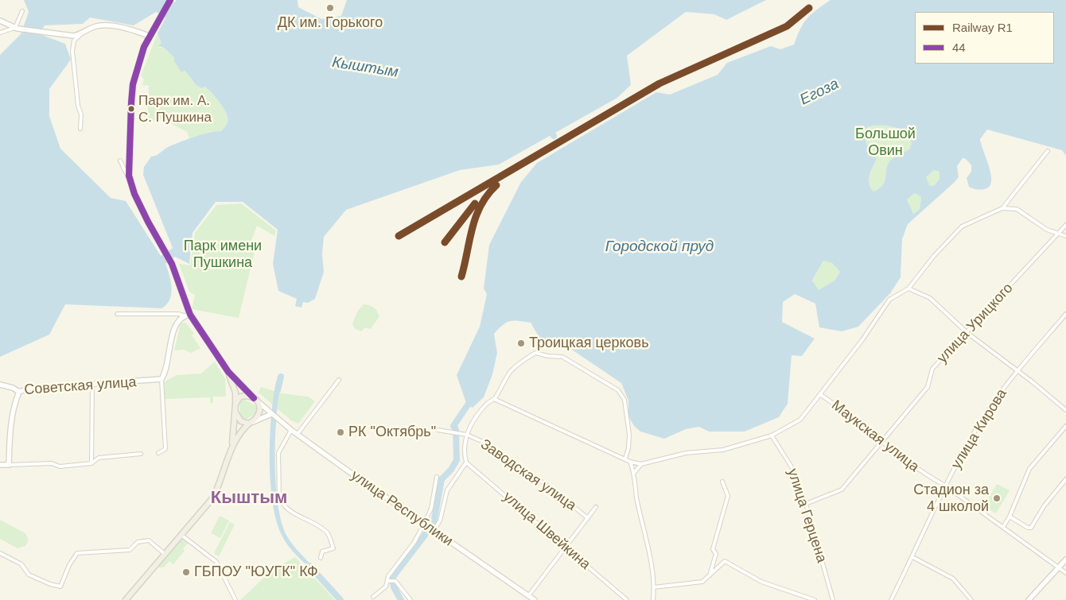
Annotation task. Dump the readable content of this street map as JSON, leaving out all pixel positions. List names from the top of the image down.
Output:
{
  "streets": {
    "street": [
      "улица Урицкого",
      "Советская улица",
      "улица Кирова",
      "Маукская улица",
      "Заводская улица",
      "улица Республики",
      "улица Герцена",
      "улица Швейкина"
    ]
  },
  "crossings": [
    ["улица Урицкого", "Маукская улица"],
    ["улица Урицкого", "улица Герцена"],
    ["улица Кирова", "Маукская улица"]
  ],
  "districts": ["Кыштым"],
  "water": ["Кыштым", "Егоза", "Городской пруд"],
  "parks": ["Большой Овин", "Парк имени Пушкина"],
  "places": [
    "ДК им. Горького",
    "Парк им. А. С. Пушкина",
    "Троицкая церковь",
    "РК \"Октябрь\"",
    "Стадион за 4 школой",
    "ГБПОУ \"ЮУГК\" КФ"
  ],
  "lines": ["transit line 44", "rail line R1"],
  "legend": ["Railway R1", "44"]
}
